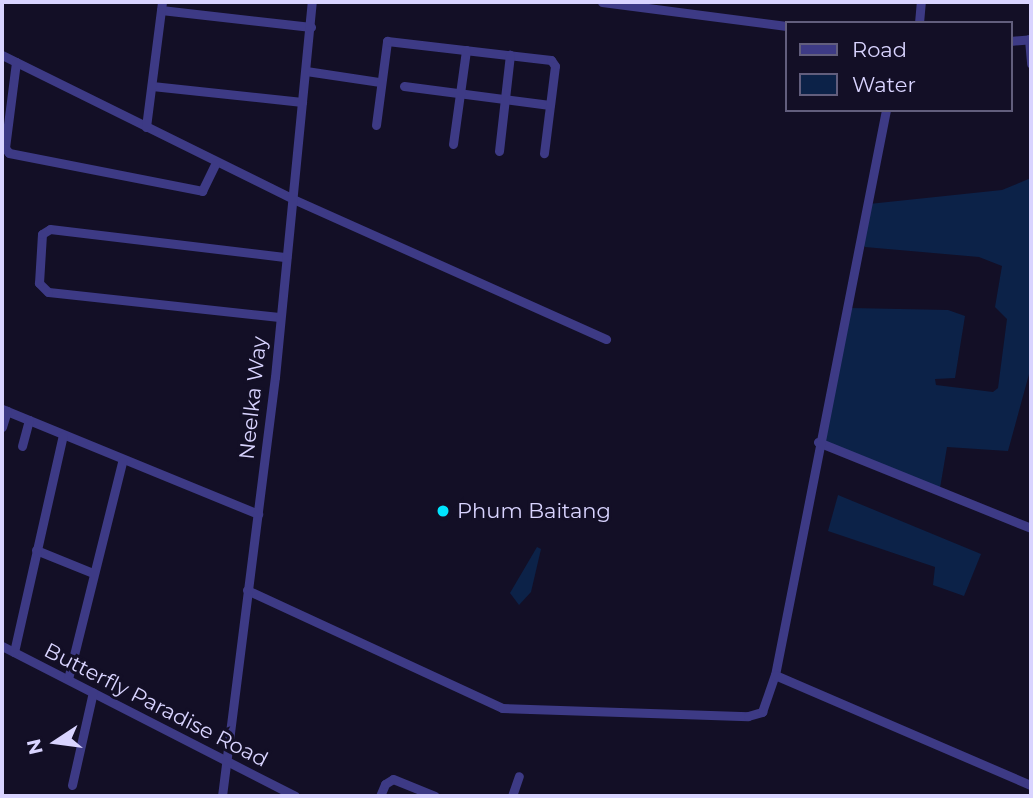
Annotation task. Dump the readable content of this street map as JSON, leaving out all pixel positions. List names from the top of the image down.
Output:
{
  "streets": {
    "street": ["Neelka Way", "Butterfly Paradise Road"]
  },
  "crossings": [
    ["Neelka Way", "Butterfly Paradise Road"]
  ],
  "places": ["Phum Baitang"],
  "legend": ["Road", "Water"],
  "north": "left"
}
